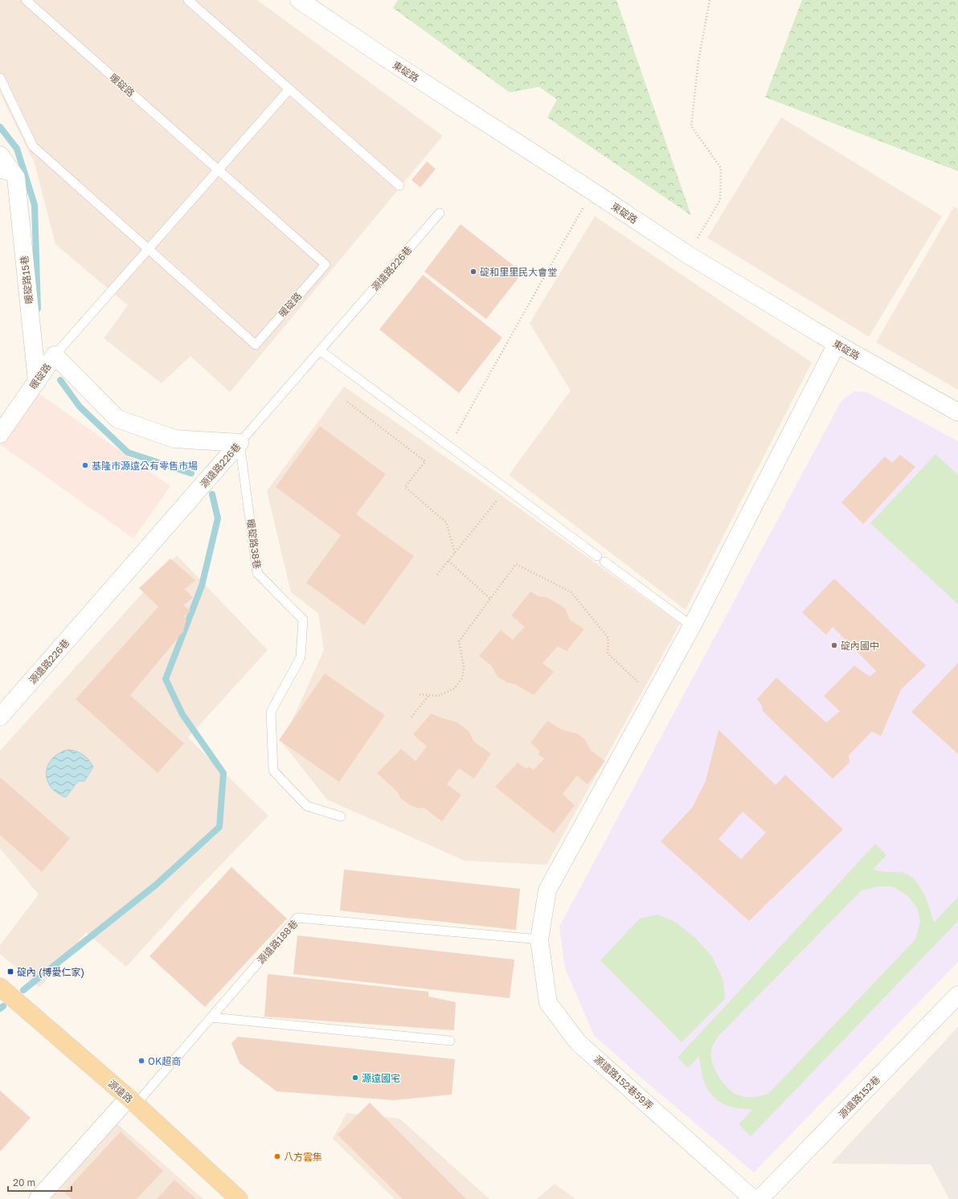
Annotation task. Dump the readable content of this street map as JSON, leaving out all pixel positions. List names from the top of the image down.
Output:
{
  "streets": {
    "main road": ["源遠路"],
    "street": [
      "東碇路",
      "暖碇路",
      "源遠路226巷",
      "暖碇路15巷",
      "源遠路152巷59弄",
      "源遠路152巷"
    ],
    "lane": ["暖碇路38巷", "源遠路188巷"]
  },
  "crossings": [
    ["東碇路", "源遠路152巷59弄"],
    ["暖碇路", "暖碇路15巷"],
    ["源遠路226巷", "暖碇路38巷"],
    ["源遠路188巷", "源遠路152巷59弄"],
    ["源遠路188巷", "源遠路"]
  ],
  "places": {
    "other": [
      "碇和里里民大會堂",
      "基隆市源遠公有零售市場",
      "碇內國中",
      "OK超商",
      "源遠國宅",
      "八方雲集"
    ],
    "transit": ["碇內 (博愛仁家)"]
  },
  "scale_bar": "20 m"
}
